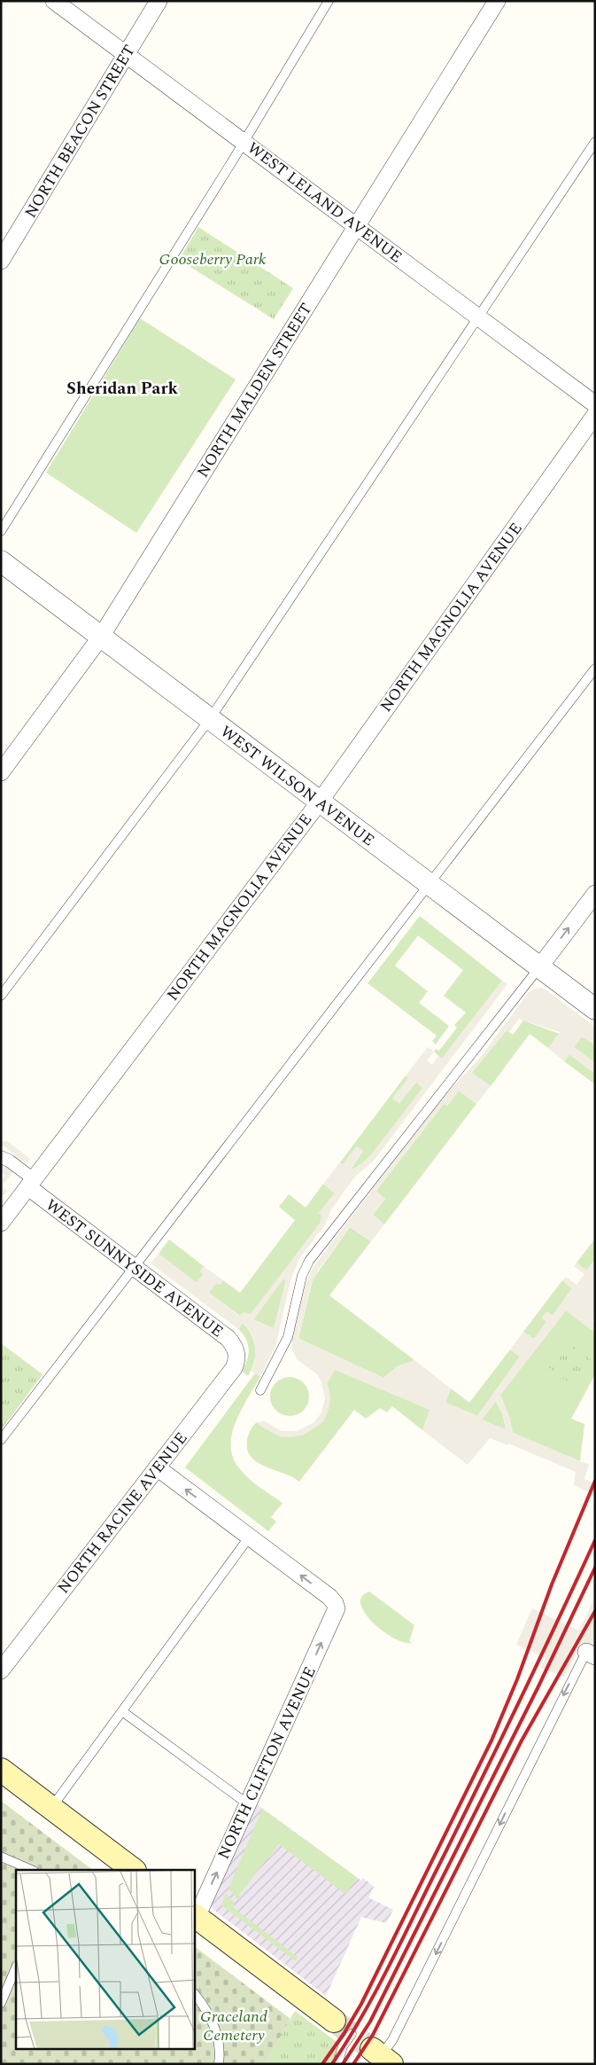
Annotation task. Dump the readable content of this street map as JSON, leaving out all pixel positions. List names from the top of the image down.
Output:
{
  "streets": {
    "street": [
      "NORTH BEACON STREET",
      "WEST LELAND AVENUE",
      "NORTH MALDEN STREET",
      "NORTH MAGNOLIA AVENUE",
      "WEST WILSON AVENUE",
      "WEST SUNNYSIDE AVENUE",
      "NORTH RACINE AVENUE",
      "NORTH CLIFTON AVENUE"
    ]
  },
  "crossings": [
    ["NORTH BEACON STREET", "WEST LELAND AVENUE"],
    ["WEST LELAND AVENUE", "NORTH MALDEN STREET"],
    ["NORTH MALDEN STREET", "WEST WILSON AVENUE"],
    ["NORTH MAGNOLIA AVENUE", "WEST WILSON AVENUE"],
    ["NORTH MAGNOLIA AVENUE", "WEST SUNNYSIDE AVENUE"],
    ["WEST SUNNYSIDE AVENUE", "NORTH RACINE AVENUE"]
  ],
  "one_way": ["NORTH CLIFTON AVENUE"],
  "districts": ["Sheridan Park"],
  "parks": ["Gooseberry Park", "Graceland Cemetery"]
}
